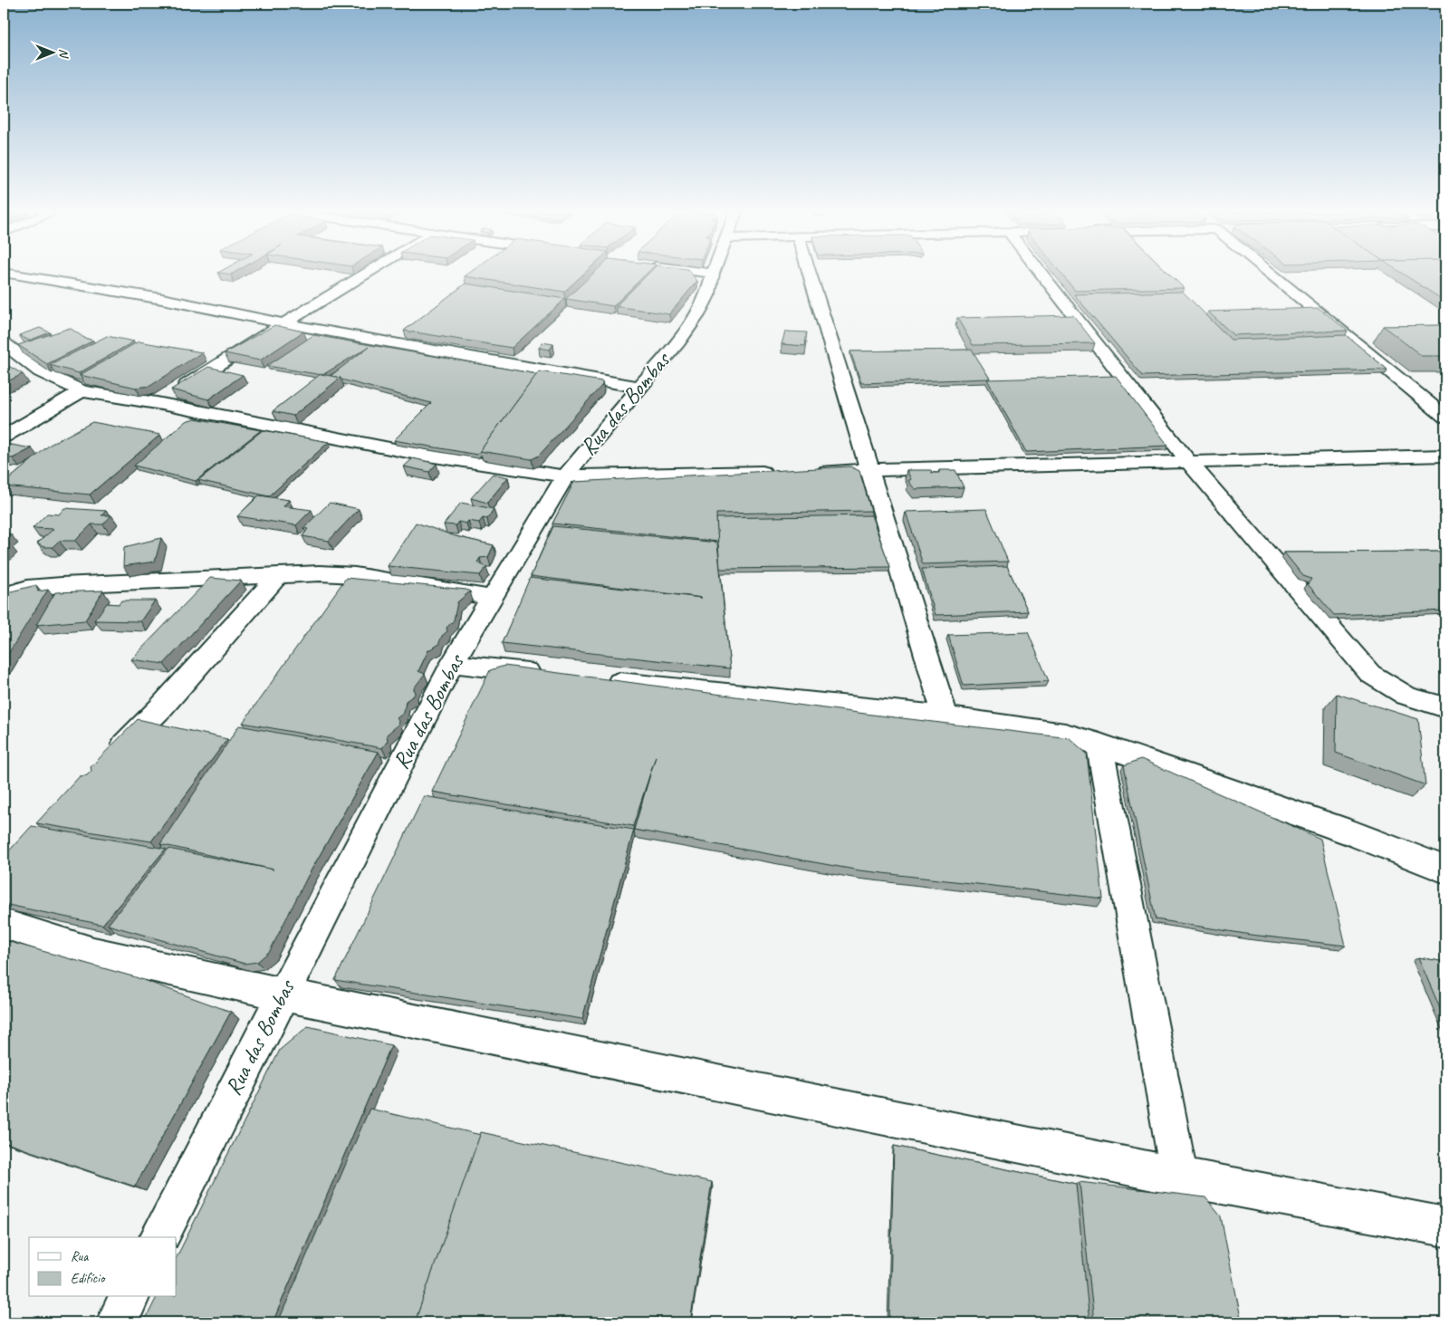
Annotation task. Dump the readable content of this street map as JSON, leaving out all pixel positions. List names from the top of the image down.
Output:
{
  "streets": {
    "street": ["Rua das Bombas"]
  },
  "legend": ["Rua", "Edifício"],
  "north": "right"
}
